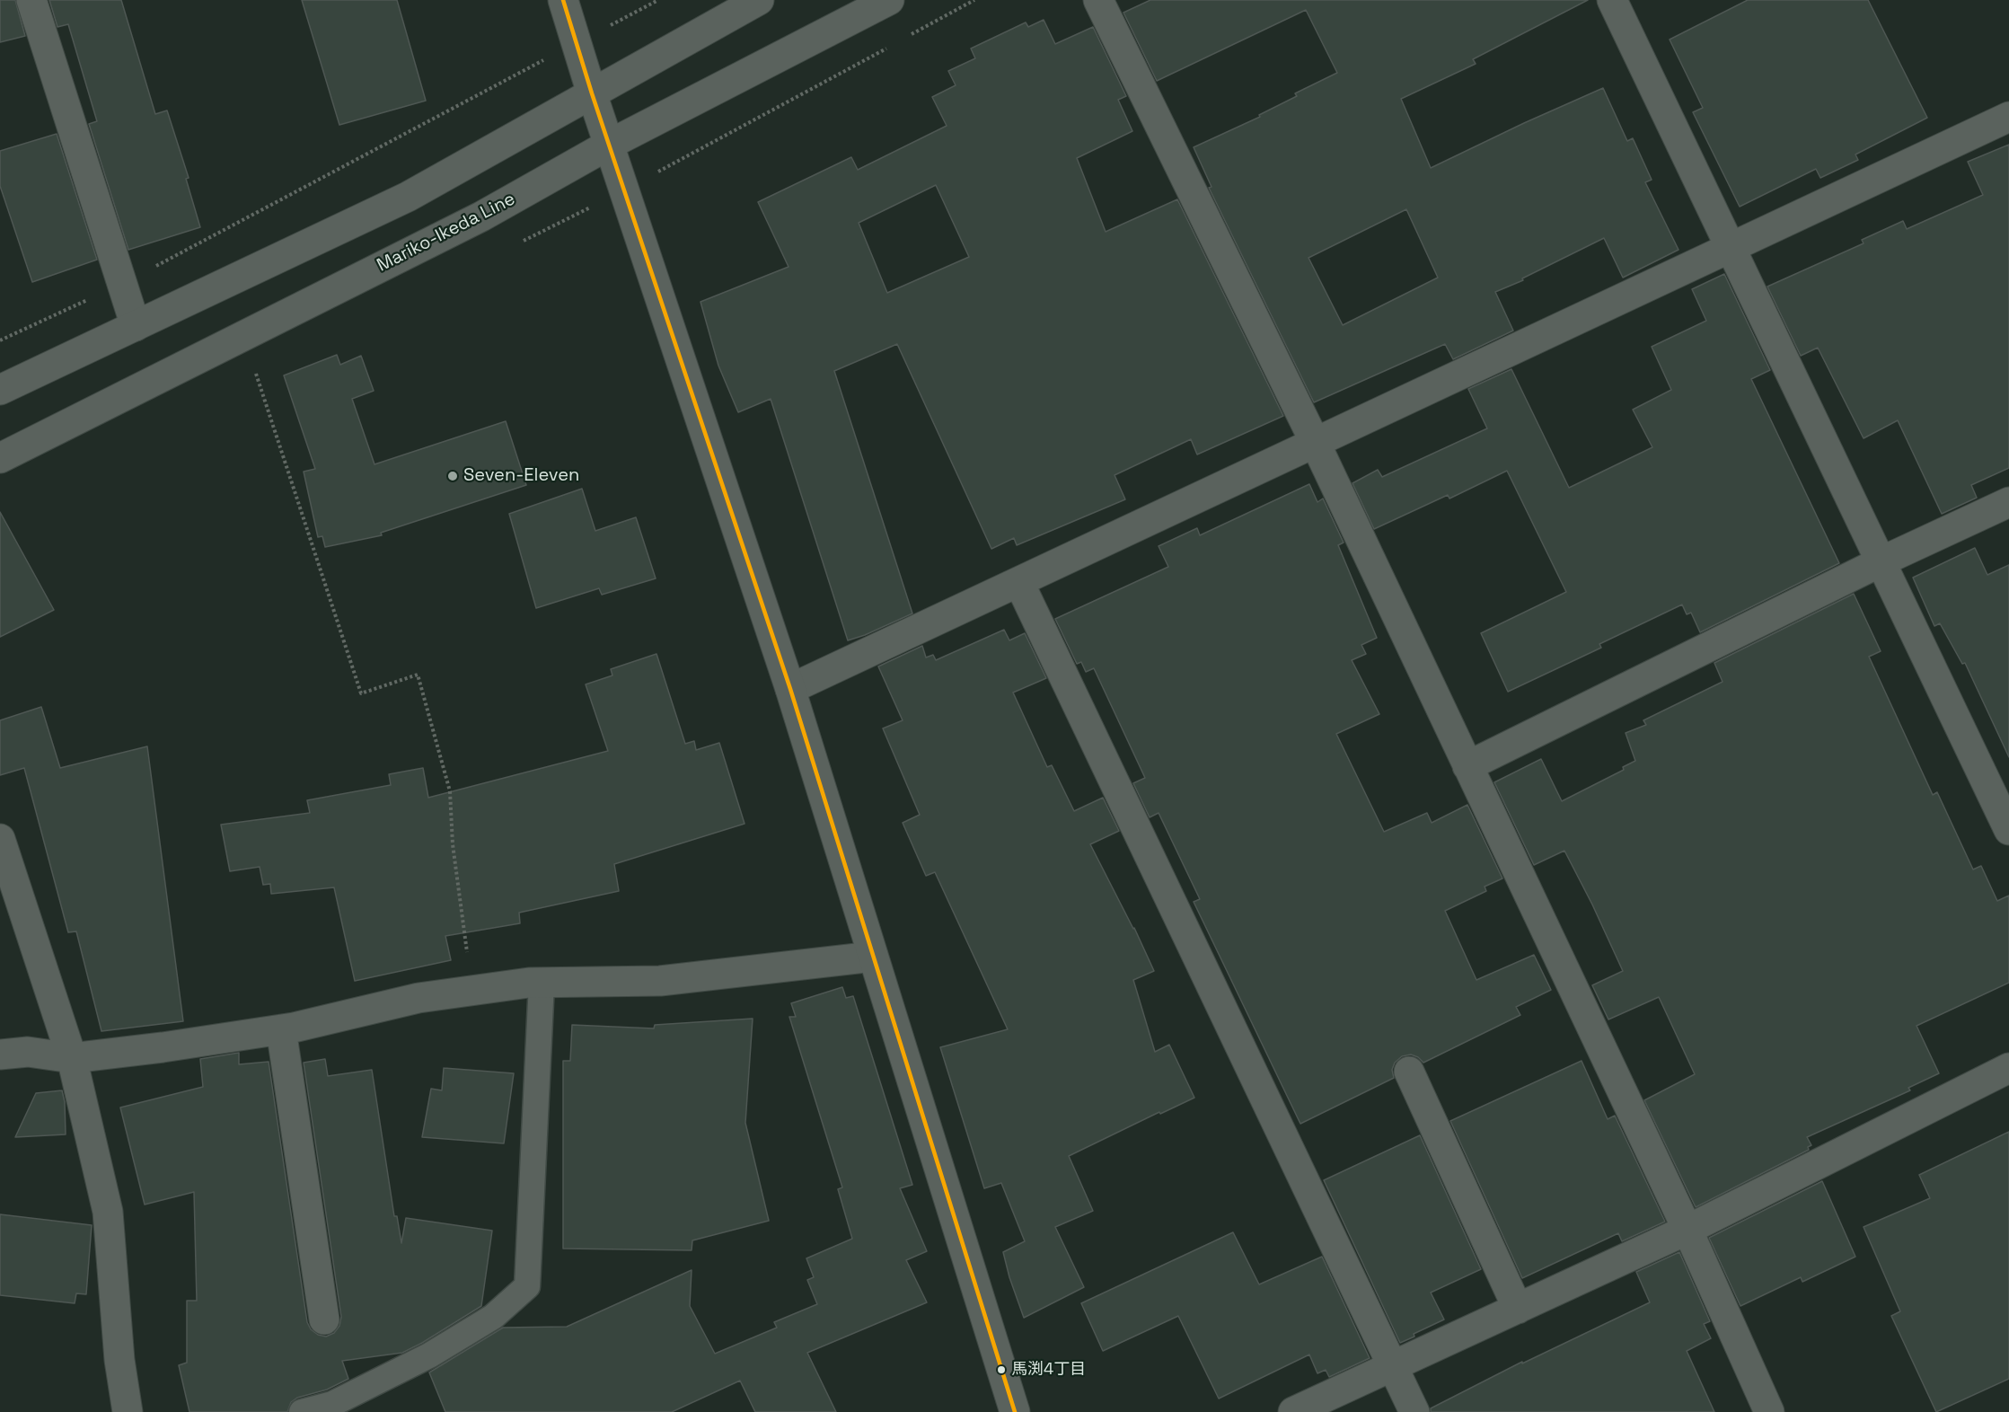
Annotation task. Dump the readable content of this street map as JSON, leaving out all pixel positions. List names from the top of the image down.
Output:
{
  "streets": {
    "street": ["Mariko-Ikeda Line"]
  },
  "places": ["Seven-Eleven", "馬渕4丁目"]
}
